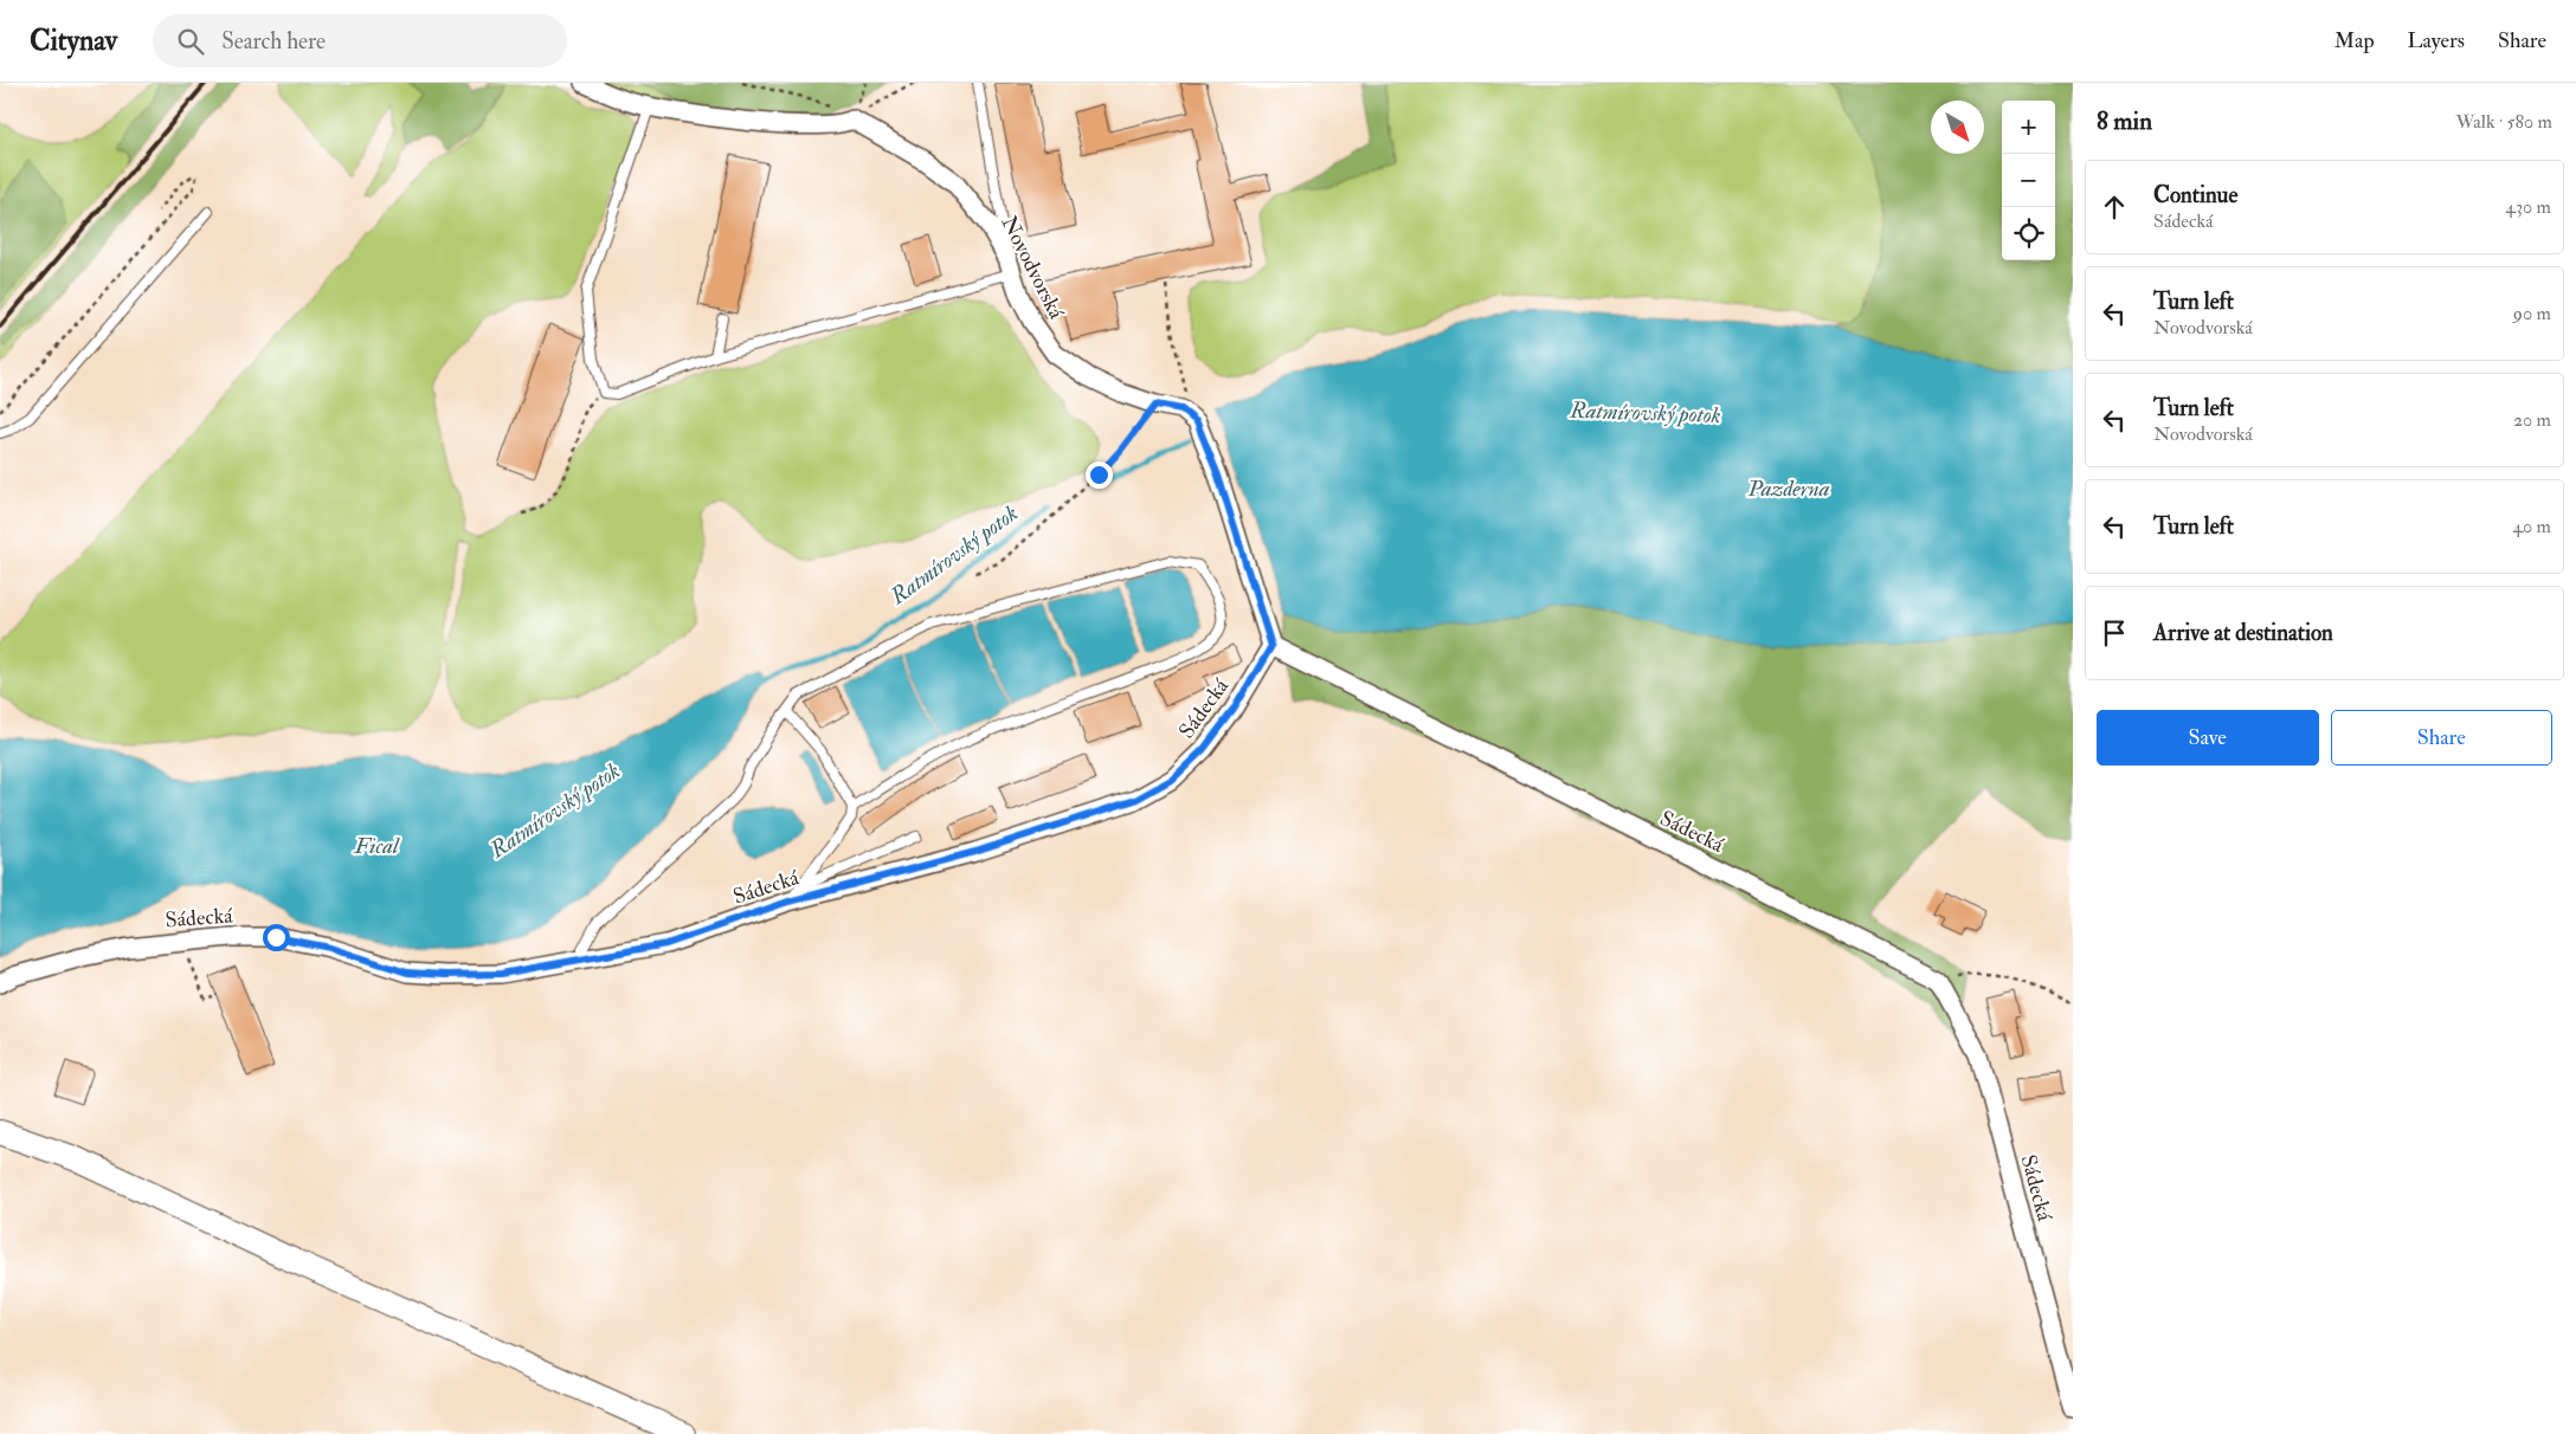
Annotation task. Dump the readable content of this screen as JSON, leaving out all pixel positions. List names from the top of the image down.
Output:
{
  "streets": {
    "street": ["Novodvorská", "Sádecká"]
  },
  "crossings": [
    ["Novodvorská", "Sádecká"]
  ],
  "water": ["Ratmírovský potok", "Pazderna", "Fical"],
  "north": "bottom right",
  "page": {
    "header": "Citynav",
    "search": "Search here",
    "nav": ["Map", "Layers", "Share"],
    "heading": ["8 min", "Walk · 580 m"],
    "map_buttons": ["+", "−"],
    "list": [
      ["Continue", "Sádecká", "430 m"],
      ["Turn left", "Novodvorská", "90 m"],
      ["Turn left", "Novodvorská", "20 m"],
      ["Turn left", "40 m"],
      "Arrive at destination"
    ],
    "buttons": ["Save", "Share"]
  }
}
